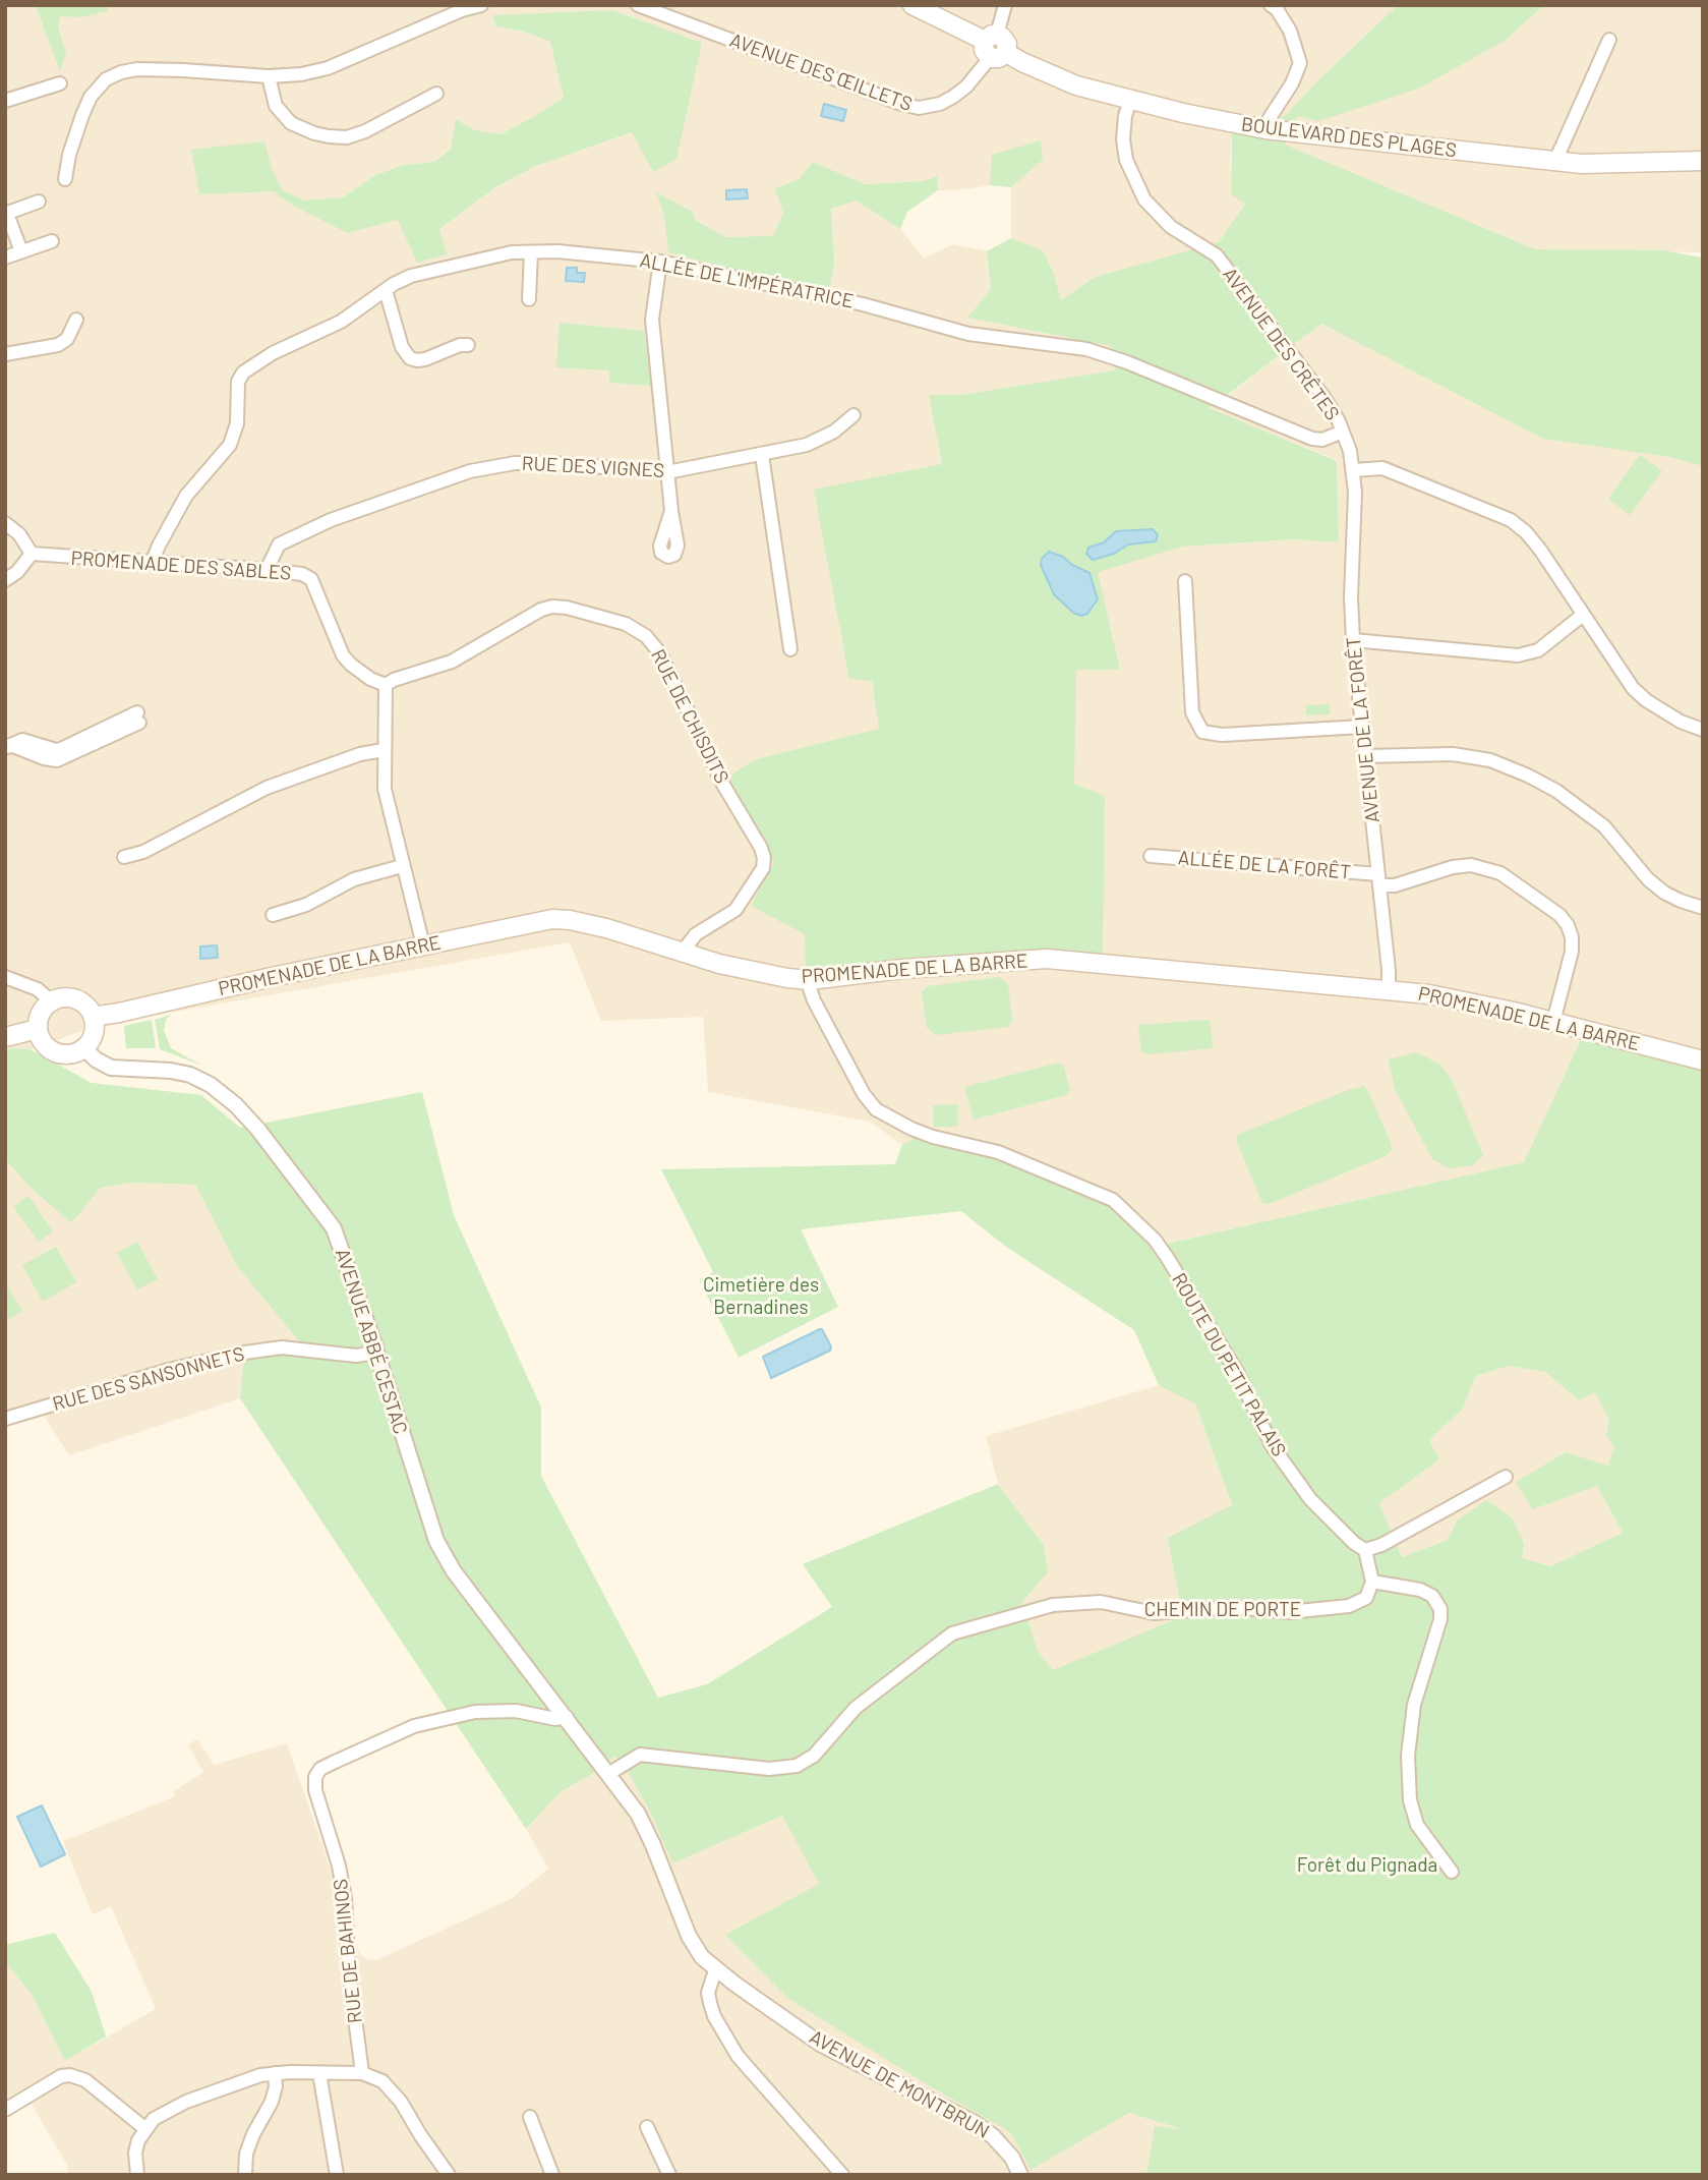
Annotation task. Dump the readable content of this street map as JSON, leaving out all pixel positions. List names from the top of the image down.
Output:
{
  "streets": {
    "main road": ["BOULEVARD DES PLAGES", "PROMENADE DE LA BARRE"],
    "street": [
      "AVENUE DES ŒILLETS",
      "ALLÉE DE L'IMPÉRATRICE",
      "AVENUE DES CRÊTES",
      "RUE DES VIGNES",
      "PROMENADE DES SABLES",
      "RUE DE CHISDITS",
      "AVENUE DE LA FORÊT",
      "ALLÉE DE LA FORÊT",
      "AVENUE ABBÉ CESTAC",
      "ROUTE DU PETIT PALAIS",
      "RUE DES SANSONNETS",
      "CHEMIN DE PORTE",
      "RUE DE BAHINOS",
      "AVENUE DE MONTBRUN"
    ]
  },
  "crossings": [
    ["AVENUE DES ŒILLETS", "BOULEVARD DES PLAGES"],
    ["BOULEVARD DES PLAGES", "AVENUE DES CRÊTES"],
    ["ALLÉE DE L'IMPÉRATRICE", "AVENUE DES CRÊTES"],
    ["ALLÉE DE L'IMPÉRATRICE", "PROMENADE DES SABLES"],
    ["AVENUE DES CRÊTES", "AVENUE DE LA FORÊT"],
    ["RUE DES VIGNES", "PROMENADE DES SABLES"],
    ["PROMENADE DES SABLES", "RUE DE CHISDITS"],
    ["RUE DE CHISDITS", "PROMENADE DE LA BARRE"],
    ["AVENUE DE LA FORÊT", "ALLÉE DE LA FORÊT"],
    ["AVENUE DE LA FORÊT", "PROMENADE DE LA BARRE"],
    ["ALLÉE DE LA FORÊT", "PROMENADE DE LA BARRE"],
    ["PROMENADE DE LA BARRE", "AVENUE ABBÉ CESTAC"],
    ["PROMENADE DE LA BARRE", "ROUTE DU PETIT PALAIS"],
    ["AVENUE ABBÉ CESTAC", "RUE DES SANSONNETS"],
    ["AVENUE ABBÉ CESTAC", "RUE DE BAHINOS"],
    ["AVENUE ABBÉ CESTAC", "AVENUE DE MONTBRUN"],
    ["CHEMIN DE PORTE", "AVENUE DE MONTBRUN"]
  ],
  "parks": ["Cimetière des Bernadines", "Forêt du Pignada"]
}
